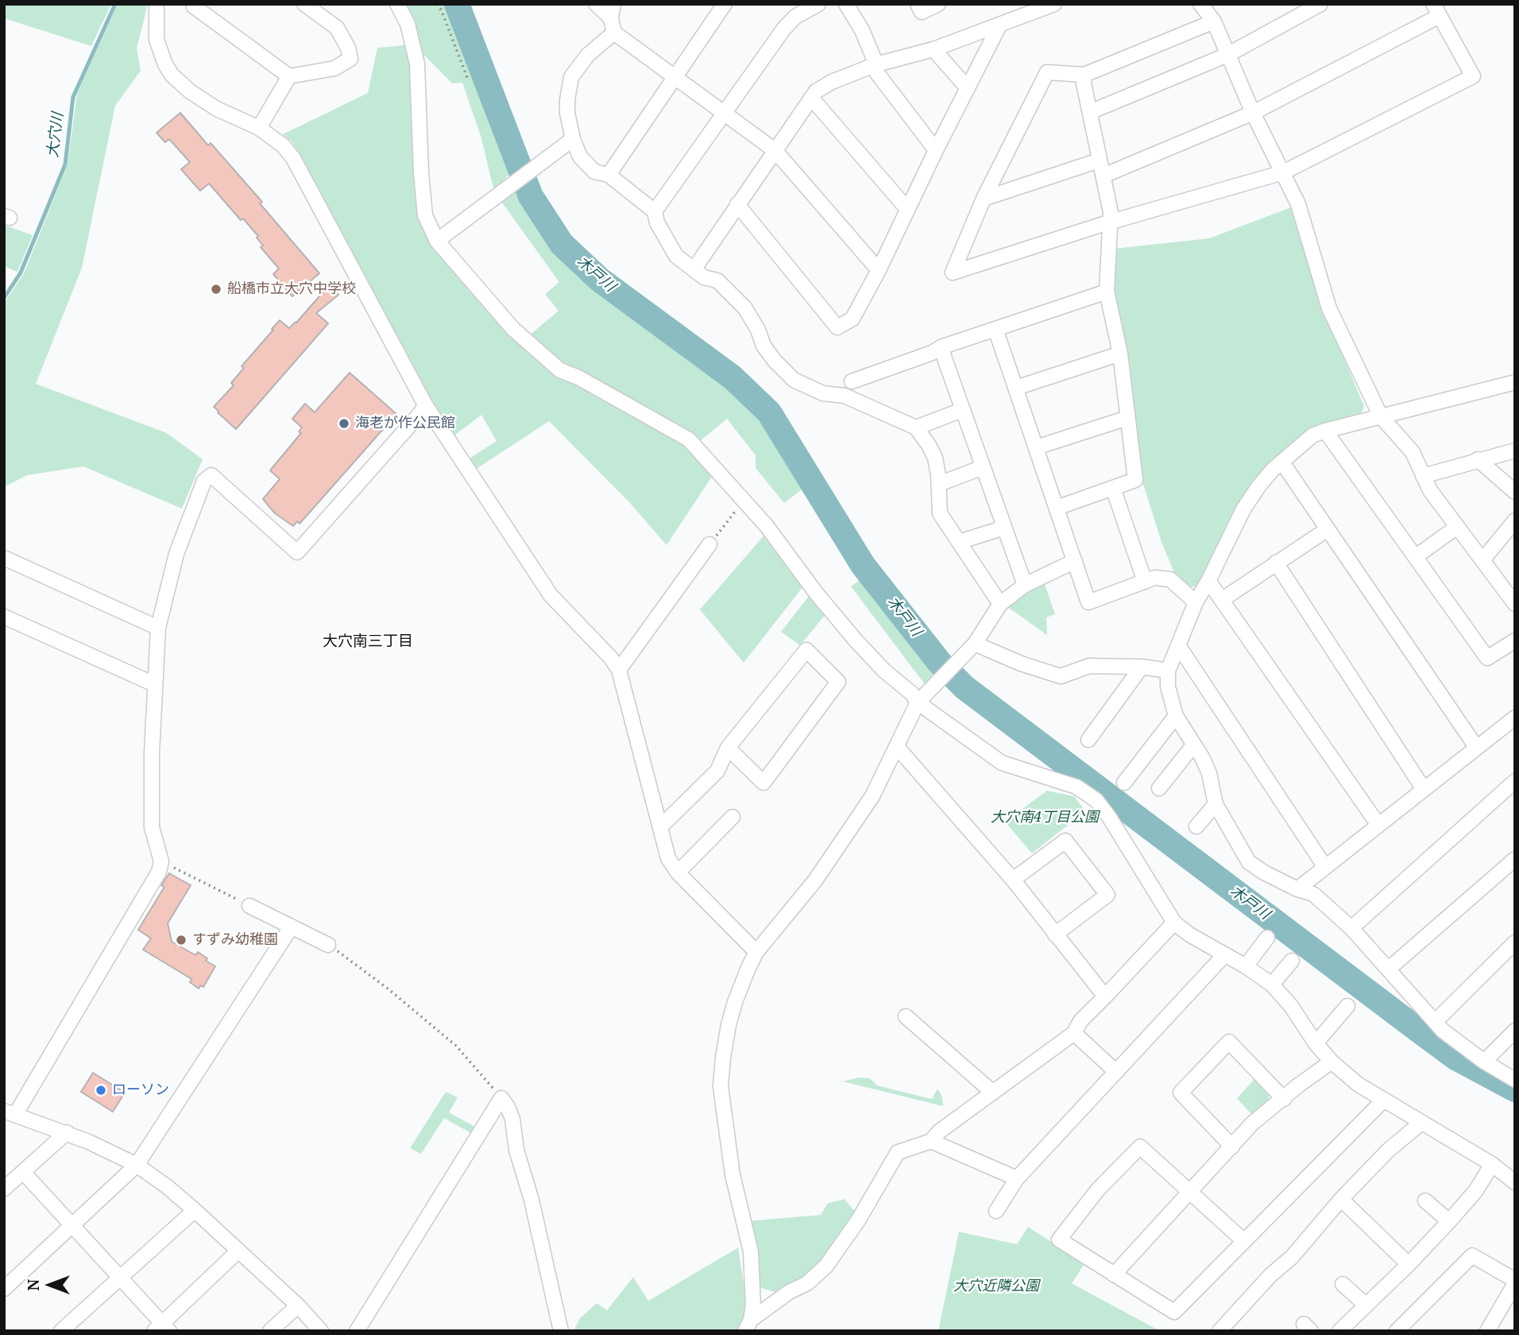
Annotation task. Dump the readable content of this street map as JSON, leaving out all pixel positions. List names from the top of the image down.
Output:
{
  "districts": ["大穴南三丁目"],
  "water": ["大穴川", "木戸川"],
  "parks": ["大穴南4丁目公園", "大穴近隣公園"],
  "places": [
    "船橋市立大穴中学校",
    "海老が作公民館",
    "すずみ幼稚園",
    "ローソン"
  ],
  "north": "left"
}
